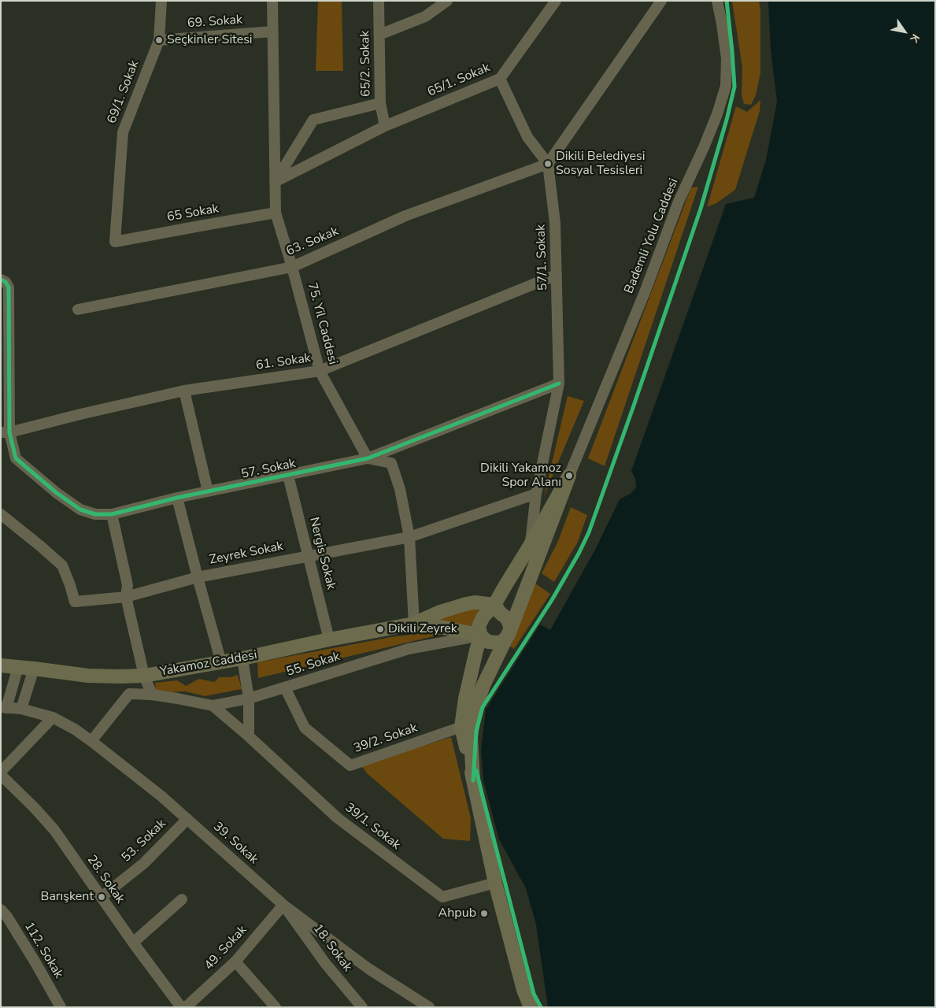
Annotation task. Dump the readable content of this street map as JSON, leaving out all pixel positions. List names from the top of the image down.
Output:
{
  "streets": {
    "main road": ["Yakamoz Caddesi"],
    "street": [
      "69. Sokak",
      "65/2. Sokak",
      "65/1. Sokak",
      "69/1. Sokak",
      "65 Sokak",
      "Bademli Yolu Caddesi",
      "63. Sokak",
      "57/1. Sokak",
      "75. Yil Caddesi",
      "61. Sokak",
      "57. Sokak",
      "Zeyrek Sokak",
      "Nergis Sokak",
      "55. Sokak",
      "39/2. Sokak",
      "39/1. Sokak",
      "53. Sokak",
      "39. Sokak",
      "28. Sokak",
      "49. Sokak",
      "18. Sokak",
      "112. Sokak"
    ]
  },
  "crossings": [
    ["69. Sokak", "69/1. Sokak"],
    ["69. Sokak", "75. Yil Caddesi"],
    ["65/2. Sokak", "65/1. Sokak"],
    ["65/1. Sokak", "75. Yil Caddesi"],
    ["69/1. Sokak", "65 Sokak"],
    ["65 Sokak", "75. Yil Caddesi"],
    ["63. Sokak", "57/1. Sokak"],
    ["63. Sokak", "75. Yil Caddesi"],
    ["57/1. Sokak", "61. Sokak"],
    ["57/1. Sokak", "57. Sokak"],
    ["57/1. Sokak", "Zeyrek Sokak"],
    ["75. Yil Caddesi", "61. Sokak"],
    ["75. Yil Caddesi", "57. Sokak"],
    ["61. Sokak", "57. Sokak"],
    ["57. Sokak", "Nergis Sokak"],
    ["Zeyrek Sokak", "Nergis Sokak"],
    ["Nergis Sokak", "Yakamoz Caddesi"],
    ["55. Sokak", "39/2. Sokak"],
    ["55. Sokak", "39/1. Sokak"],
    ["55. Sokak", "39. Sokak"],
    ["53. Sokak", "39. Sokak"],
    ["53. Sokak", "28. Sokak"],
    ["39. Sokak", "49. Sokak"],
    ["39. Sokak", "18. Sokak"],
    ["49. Sokak", "18. Sokak"]
  ],
  "places": [
    "Seçkinler Sitesi",
    "Dikili Belediyesi Sosyal Tesisleri",
    "Dikili Yakamoz Spor Alanı",
    "Dikili Zeyrek",
    "Barışkent",
    "Ahpub"
  ],
  "north": "bottom right"
}
